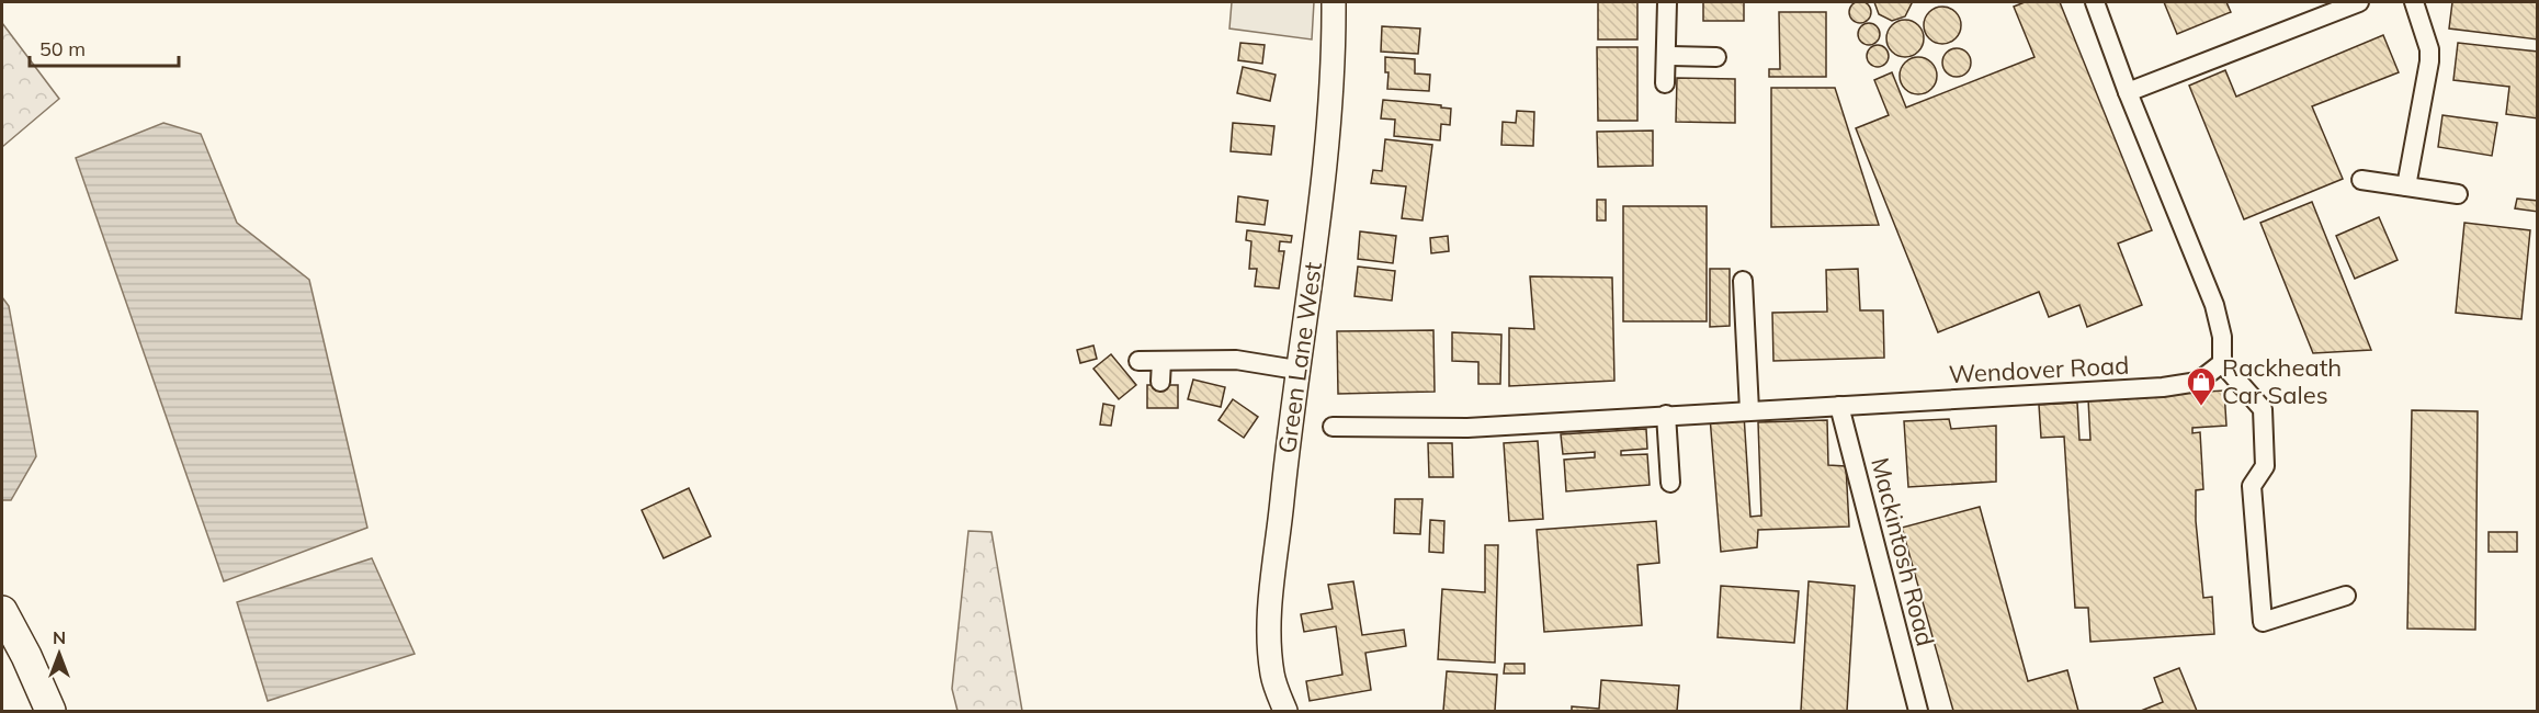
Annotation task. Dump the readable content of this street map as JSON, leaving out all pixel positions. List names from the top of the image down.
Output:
{
  "streets": {
    "street": ["Green Lane West", "Wendover Road", "Mackintosh Road"]
  },
  "crossings": [
    ["Wendover Road", "Mackintosh Road"]
  ],
  "places": {
    "shop": ["Rackheath Car Sales"]
  },
  "scale_bar": "50 m",
  "north": "top"
}
